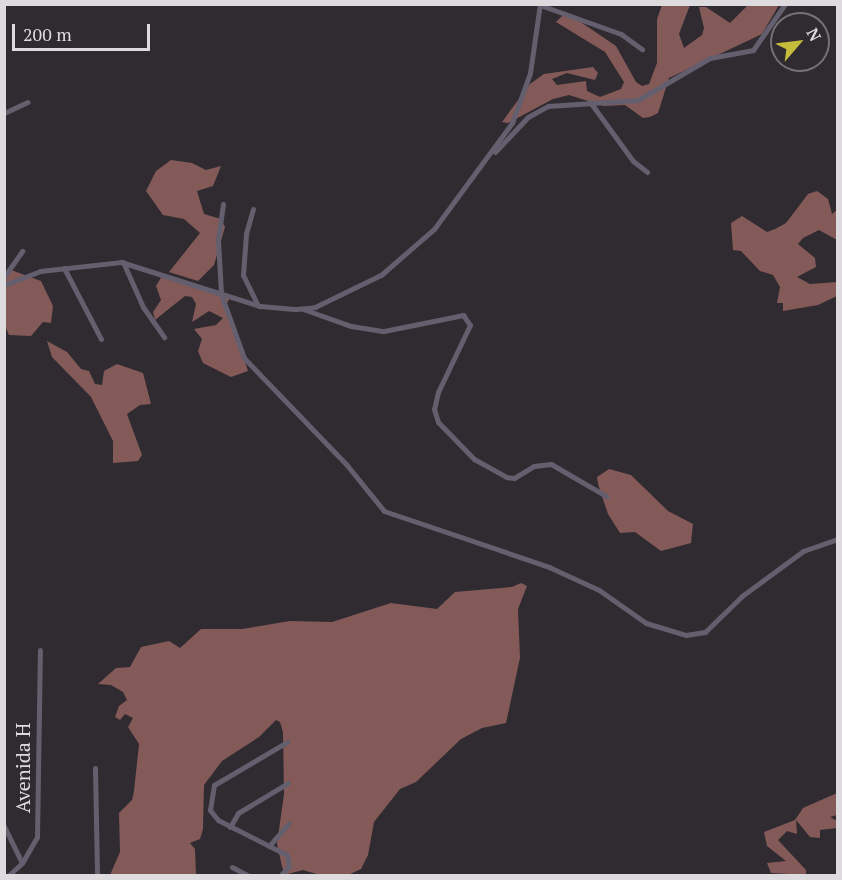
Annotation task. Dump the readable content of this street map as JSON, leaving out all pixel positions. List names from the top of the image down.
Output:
{
  "streets": {
    "street": ["Avenida H"]
  },
  "scale_bar": "200 m",
  "north": "top right"
}
